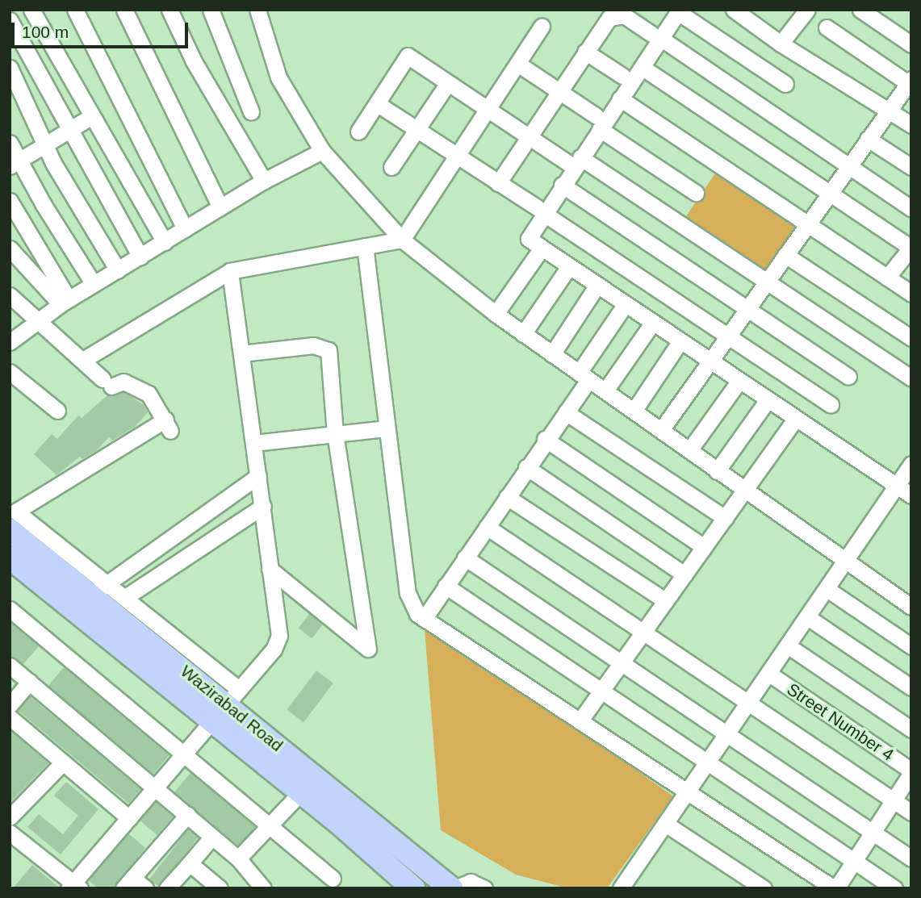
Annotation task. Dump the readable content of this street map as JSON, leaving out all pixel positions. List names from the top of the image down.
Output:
{
  "streets": {
    "highway": ["Wazirabad Road"],
    "street": ["Street Number 4"]
  },
  "scale_bar": "100 m"
}
